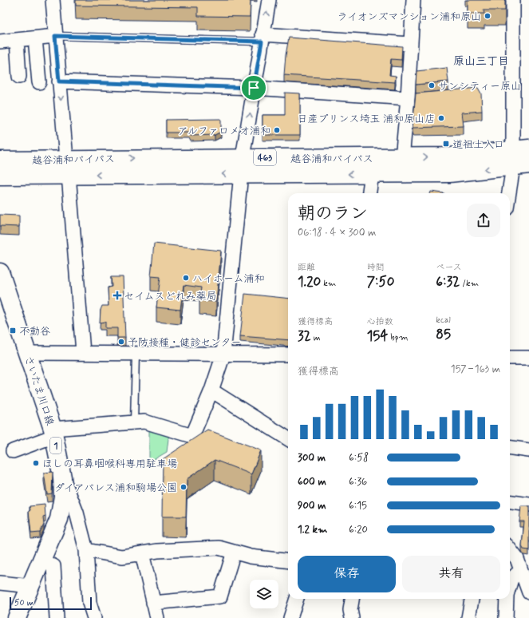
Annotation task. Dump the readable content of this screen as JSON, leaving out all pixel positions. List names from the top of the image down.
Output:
{
  "streets": {
    "main road": [
      "463",
      "越谷浦和バイパス",
      "さいたま川口線",
      "1"
    ]
  },
  "districts": ["原山三丁目"],
  "places": {
    "other": [
      "ライオンズマンション浦和原山",
      "サンシティー原山",
      "日産プリンス埼玉 浦和原山店",
      "アルファロメオ浦和",
      "ハイホーム浦和",
      "予防接種・健診センター",
      "ほしの耳鼻咽喉科専用駐車場",
      "ダイアパレス浦和駒場公園"
    ],
    "transit": ["道祖土入口", "不動谷"],
    "health": ["セイムスどれみ薬局"]
  },
  "scale_bar": "50 m",
  "page": {
    "heading": ["朝のラン", "06:18 · 4 × 300 m"],
    "stats": [
      ["距離", "1.20 km"],
      ["時間", "7:50"],
      ["ペース", "6:32 /km"],
      ["獲得標高", "32 m"],
      ["心拍数", "154 bpm"],
      ["kcal", "85"]
    ],
    "chart": ["獲得標高", "157–163 m"],
    "list": [
      {
        "name": "300 m",
        "note": "6:58"
      },
      {
        "name": "600 m",
        "note": "6:36"
      },
      {
        "name": "900 m",
        "note": "6:15"
      },
      {
        "name": "1.2 km",
        "note": "6:20"
      }
    ],
    "buttons": ["保存", "共有"],
    "scale": "50 m"
  }
}
